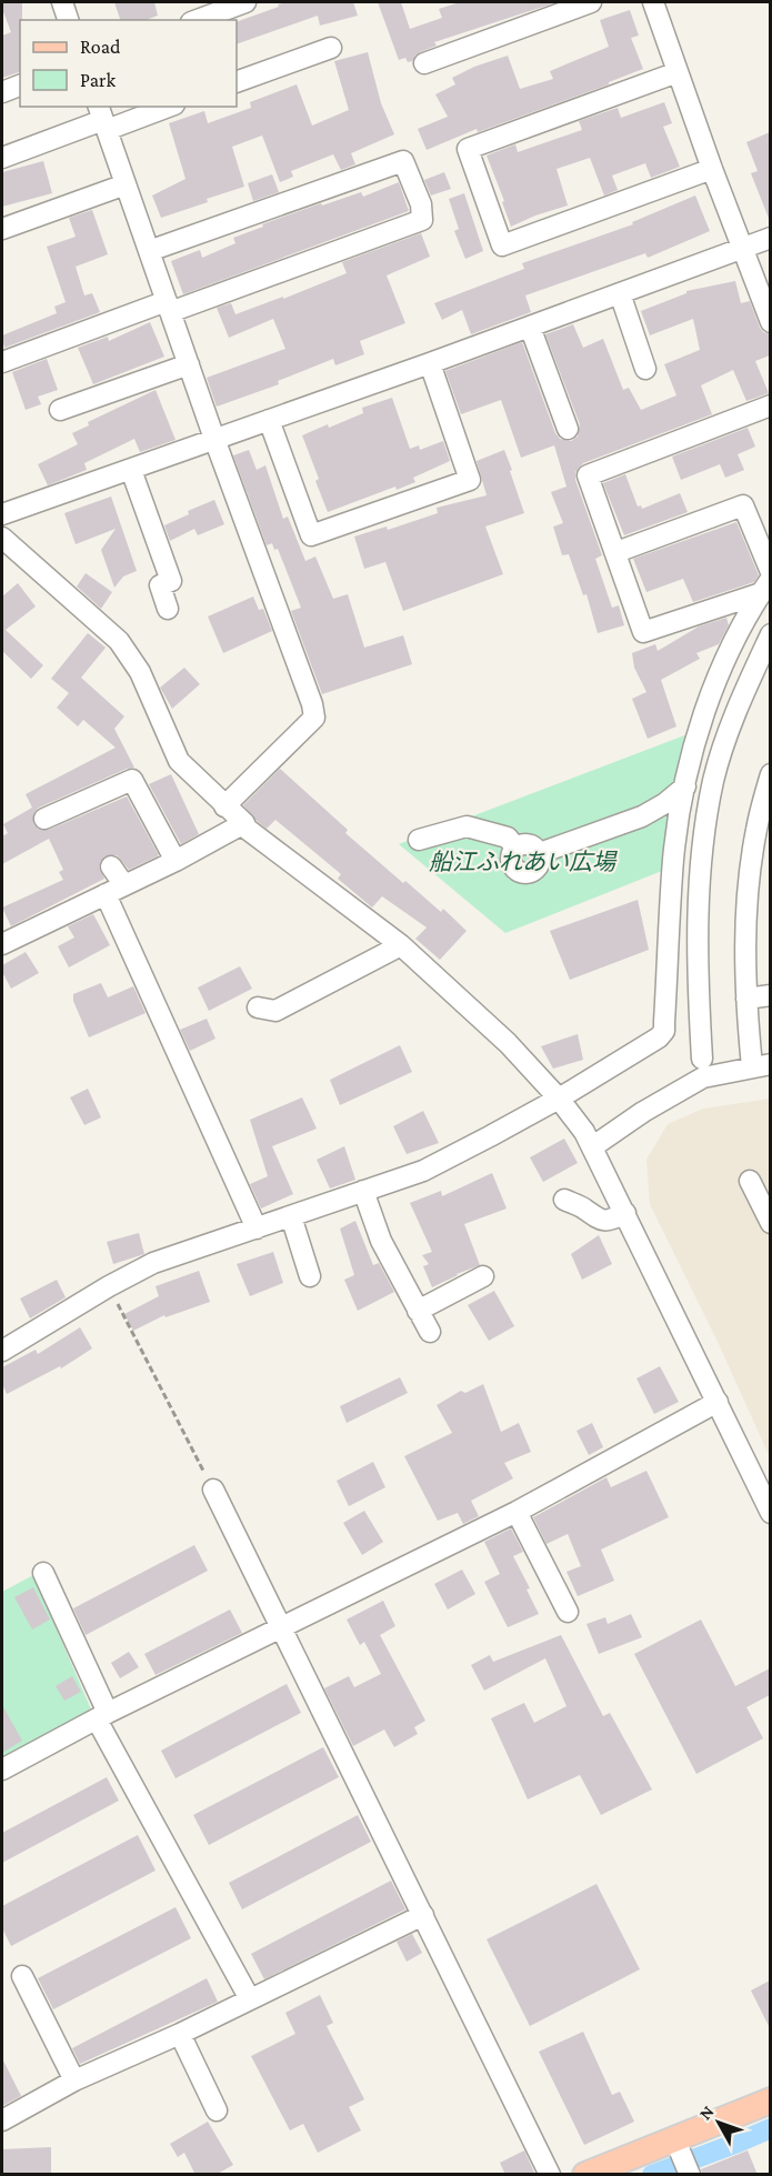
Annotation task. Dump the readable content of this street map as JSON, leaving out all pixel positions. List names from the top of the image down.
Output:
{
  "parks": ["船江ふれあい広場"],
  "legend": ["Road", "Park"],
  "north": "top left"
}
